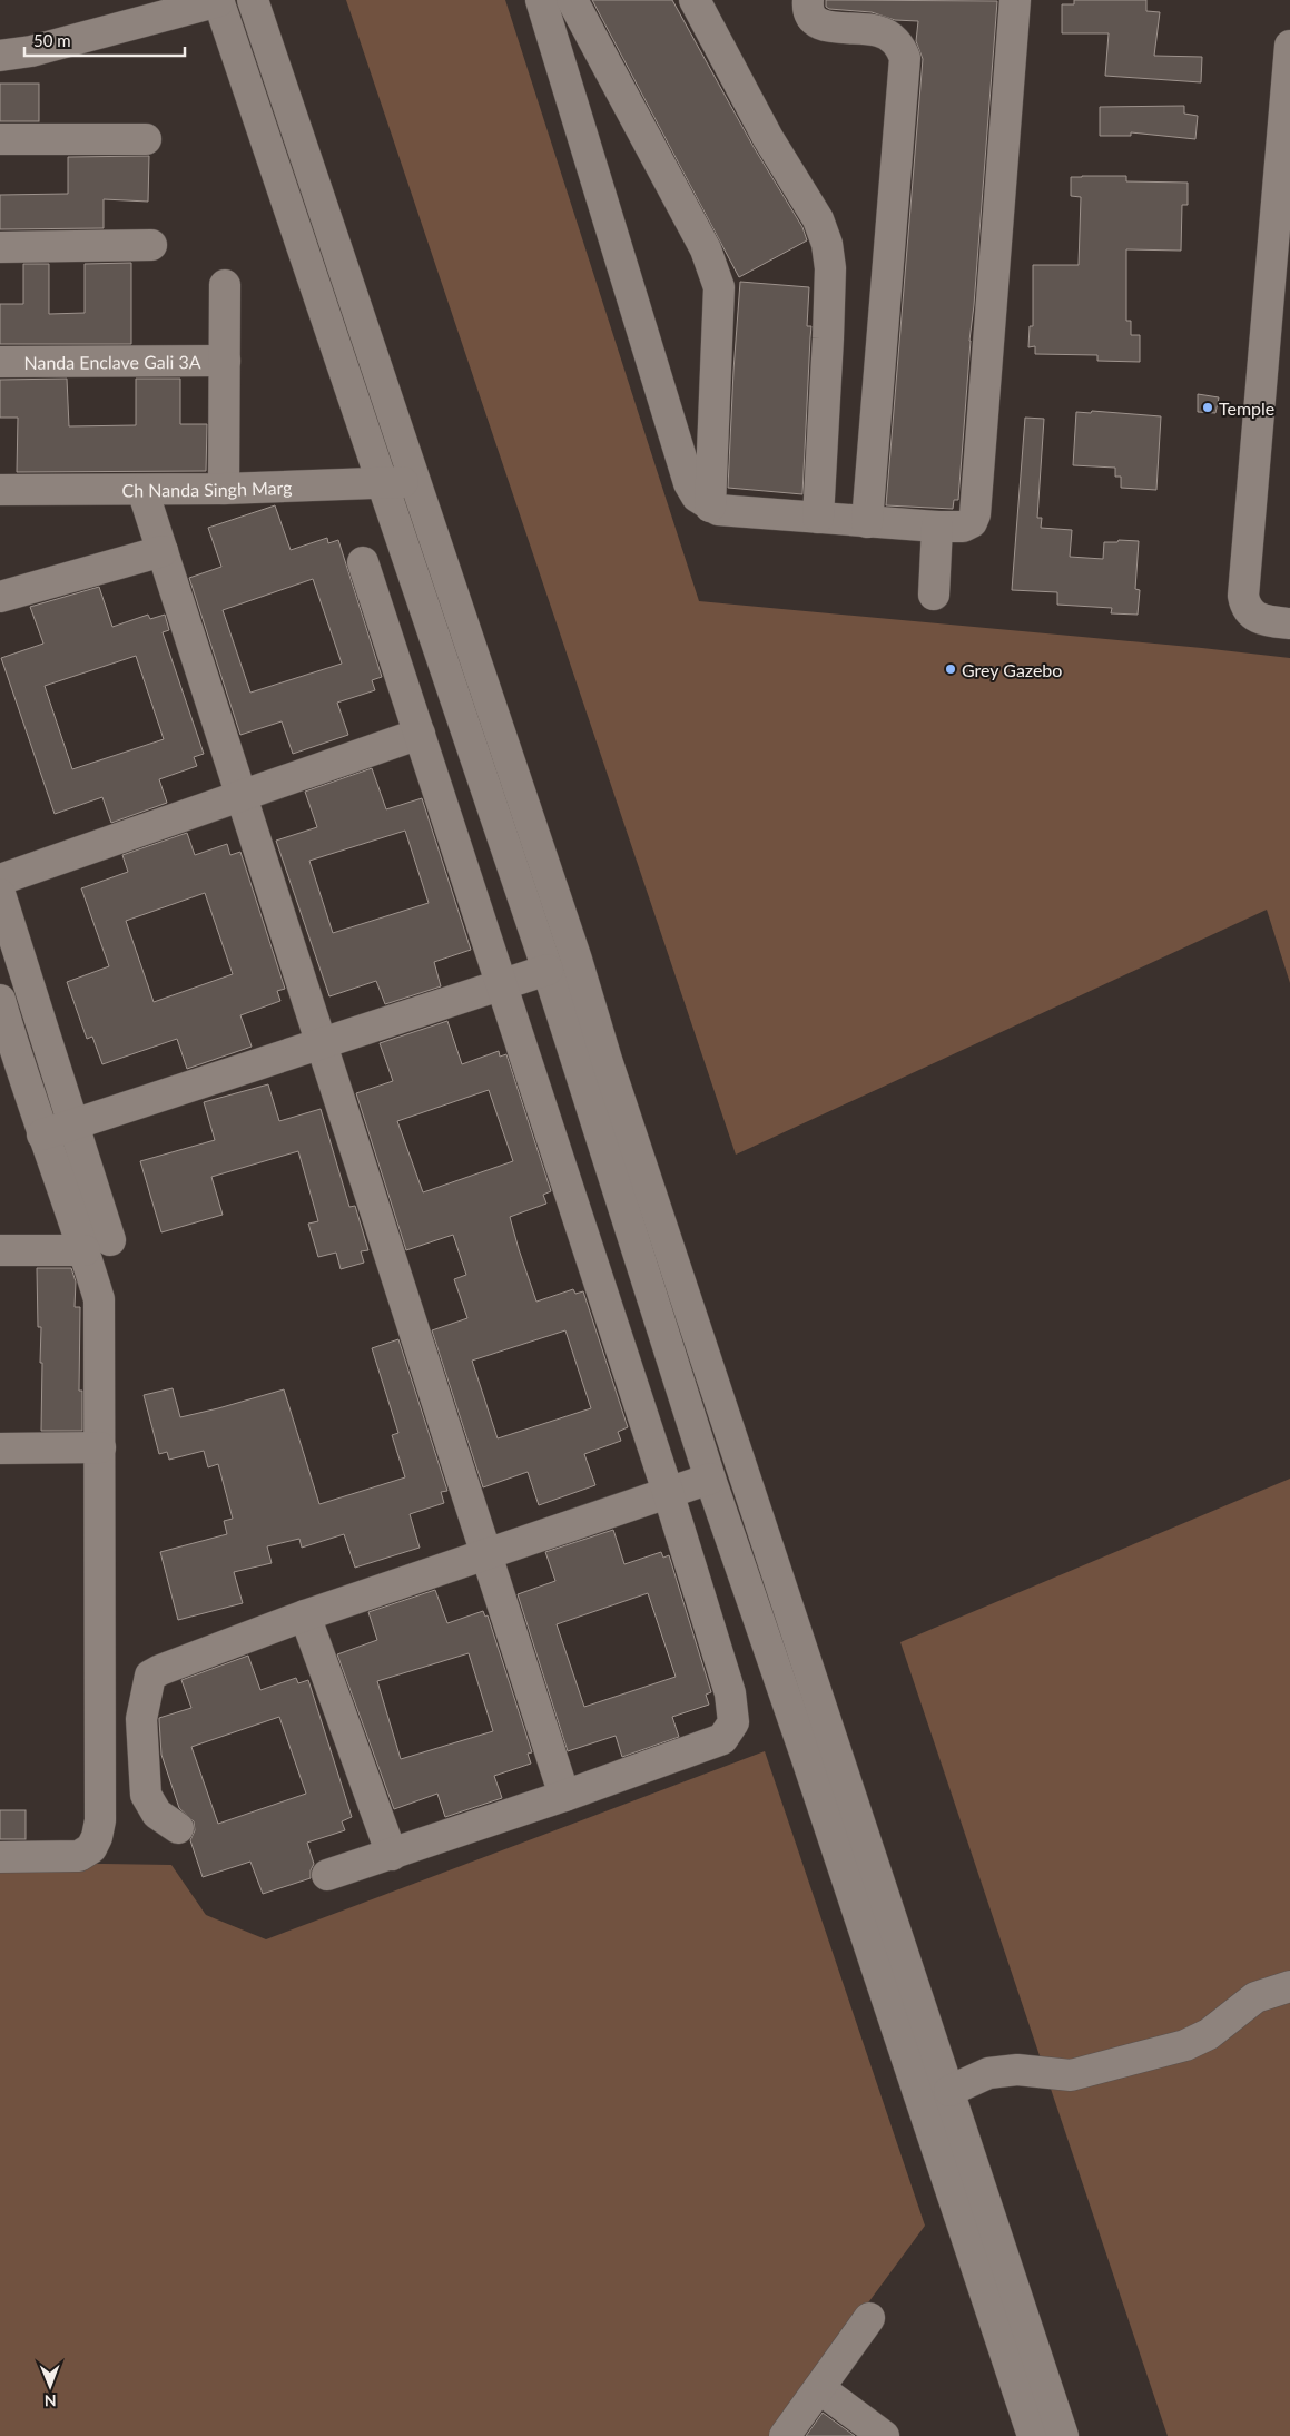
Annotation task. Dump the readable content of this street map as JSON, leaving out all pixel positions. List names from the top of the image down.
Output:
{
  "streets": {
    "street": ["Nanda Enclave Gali 3A", "Ch Nanda Singh Marg"]
  },
  "places": ["Temple", "Grey Gazebo"],
  "scale_bar": "50 m",
  "north": "bottom"
}
